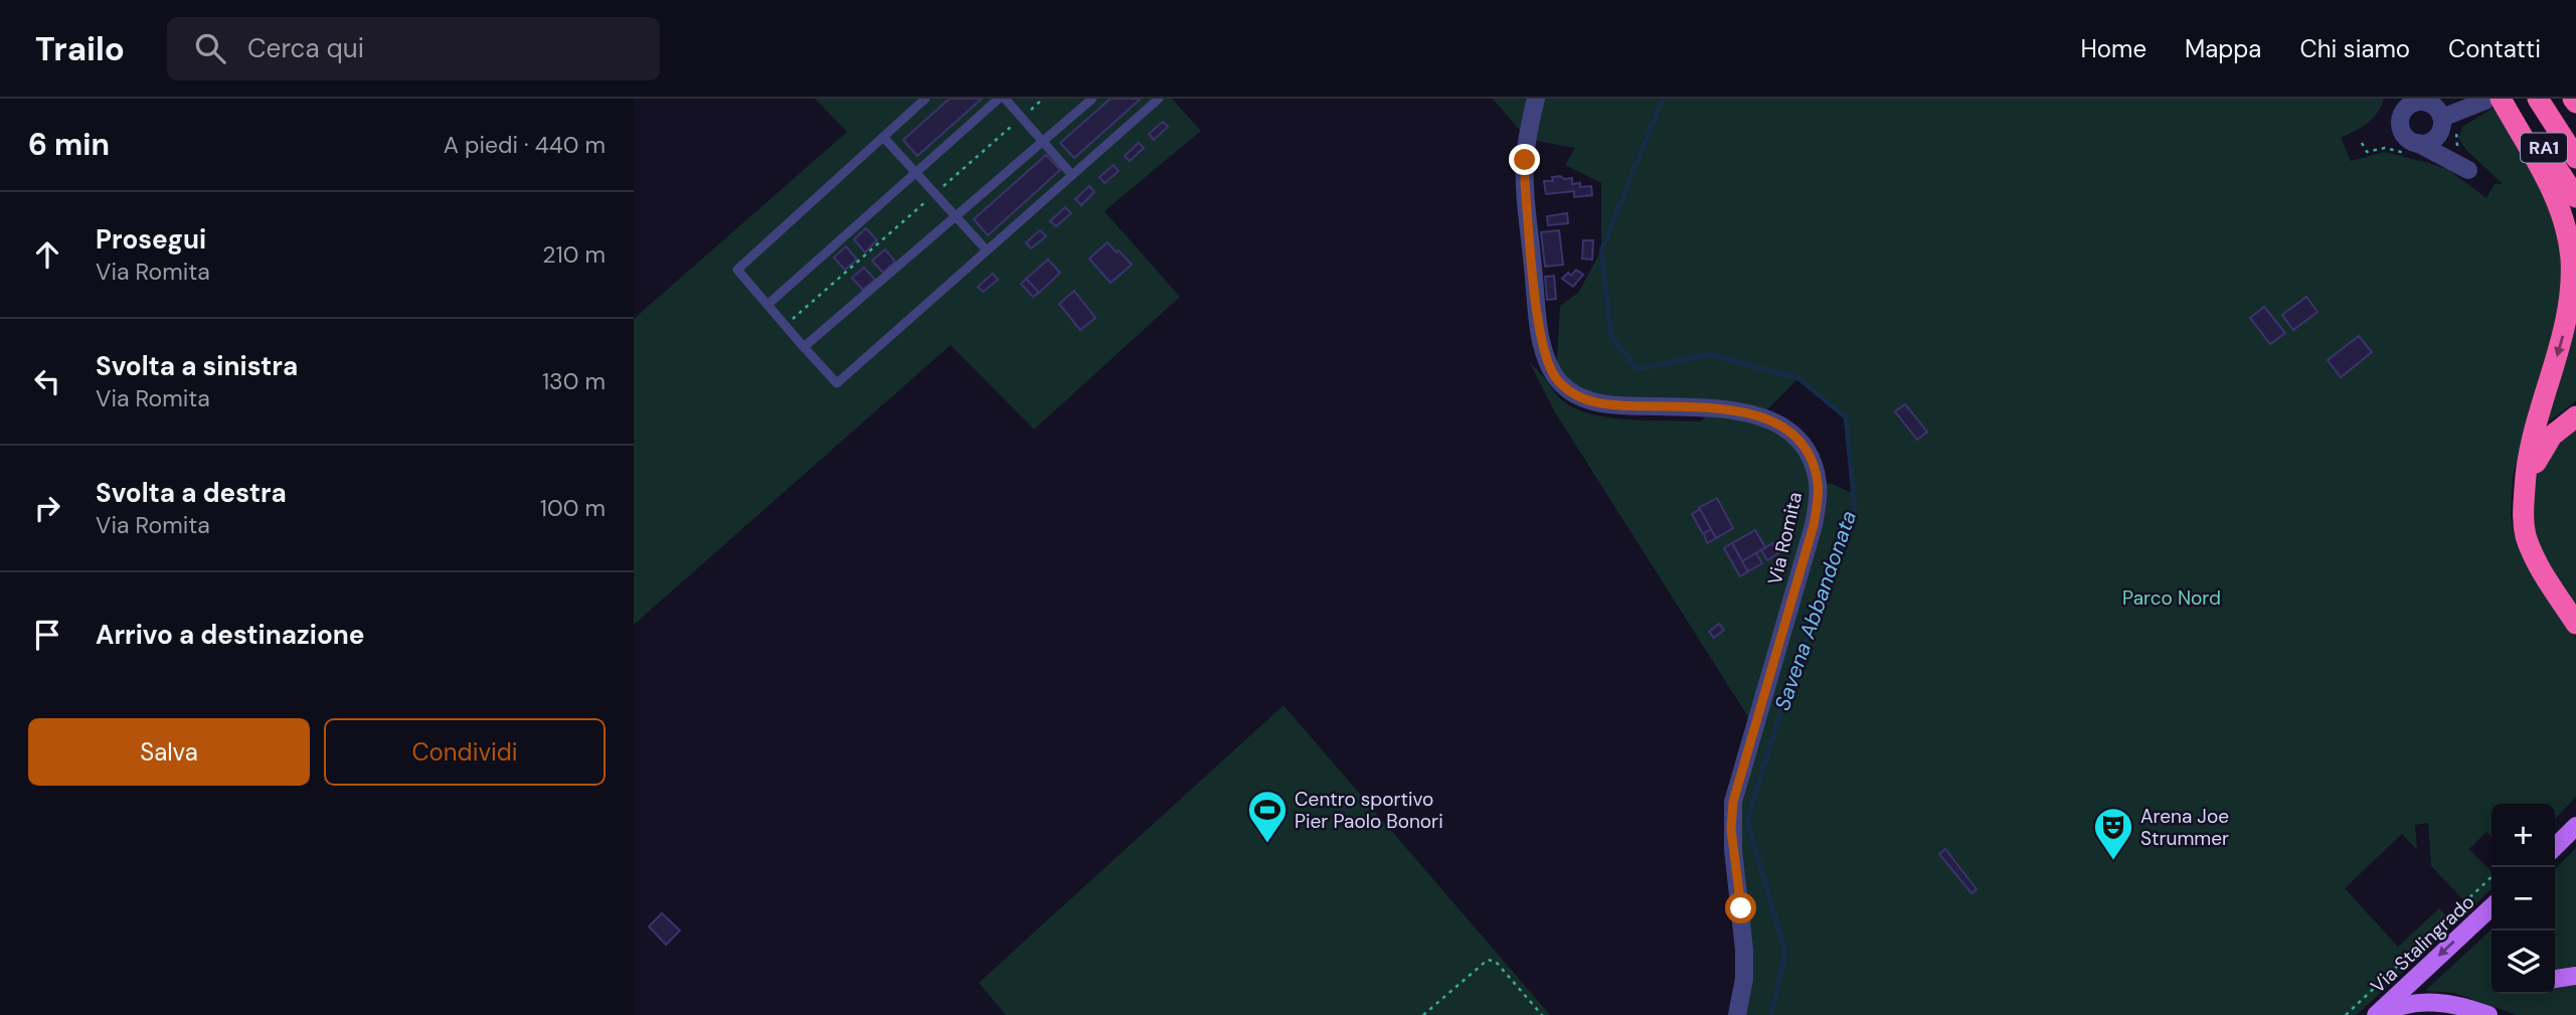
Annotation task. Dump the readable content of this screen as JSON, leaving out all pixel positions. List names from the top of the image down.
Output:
{
  "streets": {
    "highway": ["RA1"],
    "main road": ["Via Stalingrado"],
    "street": ["Via Romita"]
  },
  "one_way": ["Via Stalingrado"],
  "water": ["Savena Abbandonata"],
  "parks": ["Parco Nord"],
  "places": {
    "sports": ["Centro sportivo Pier Paolo Bonori"],
    "theatre": ["Arena Joe Strummer"]
  },
  "page": {
    "header": "Trailo",
    "search": "Cerca qui",
    "nav": [
      "Home",
      "Mappa",
      "Chi siamo",
      "Contatti"
    ],
    "heading": ["6 min", "A piedi · 440 m"],
    "list": [
      ["Prosegui", "Via Romita", "210 m"],
      ["Svolta a sinistra", "Via Romita", "130 m"],
      ["Svolta a destra", "Via Romita", "100 m"],
      "Arrivo a destinazione"
    ],
    "buttons": ["Salva", "Condividi"],
    "map_buttons": ["+", "−"]
  }
}
